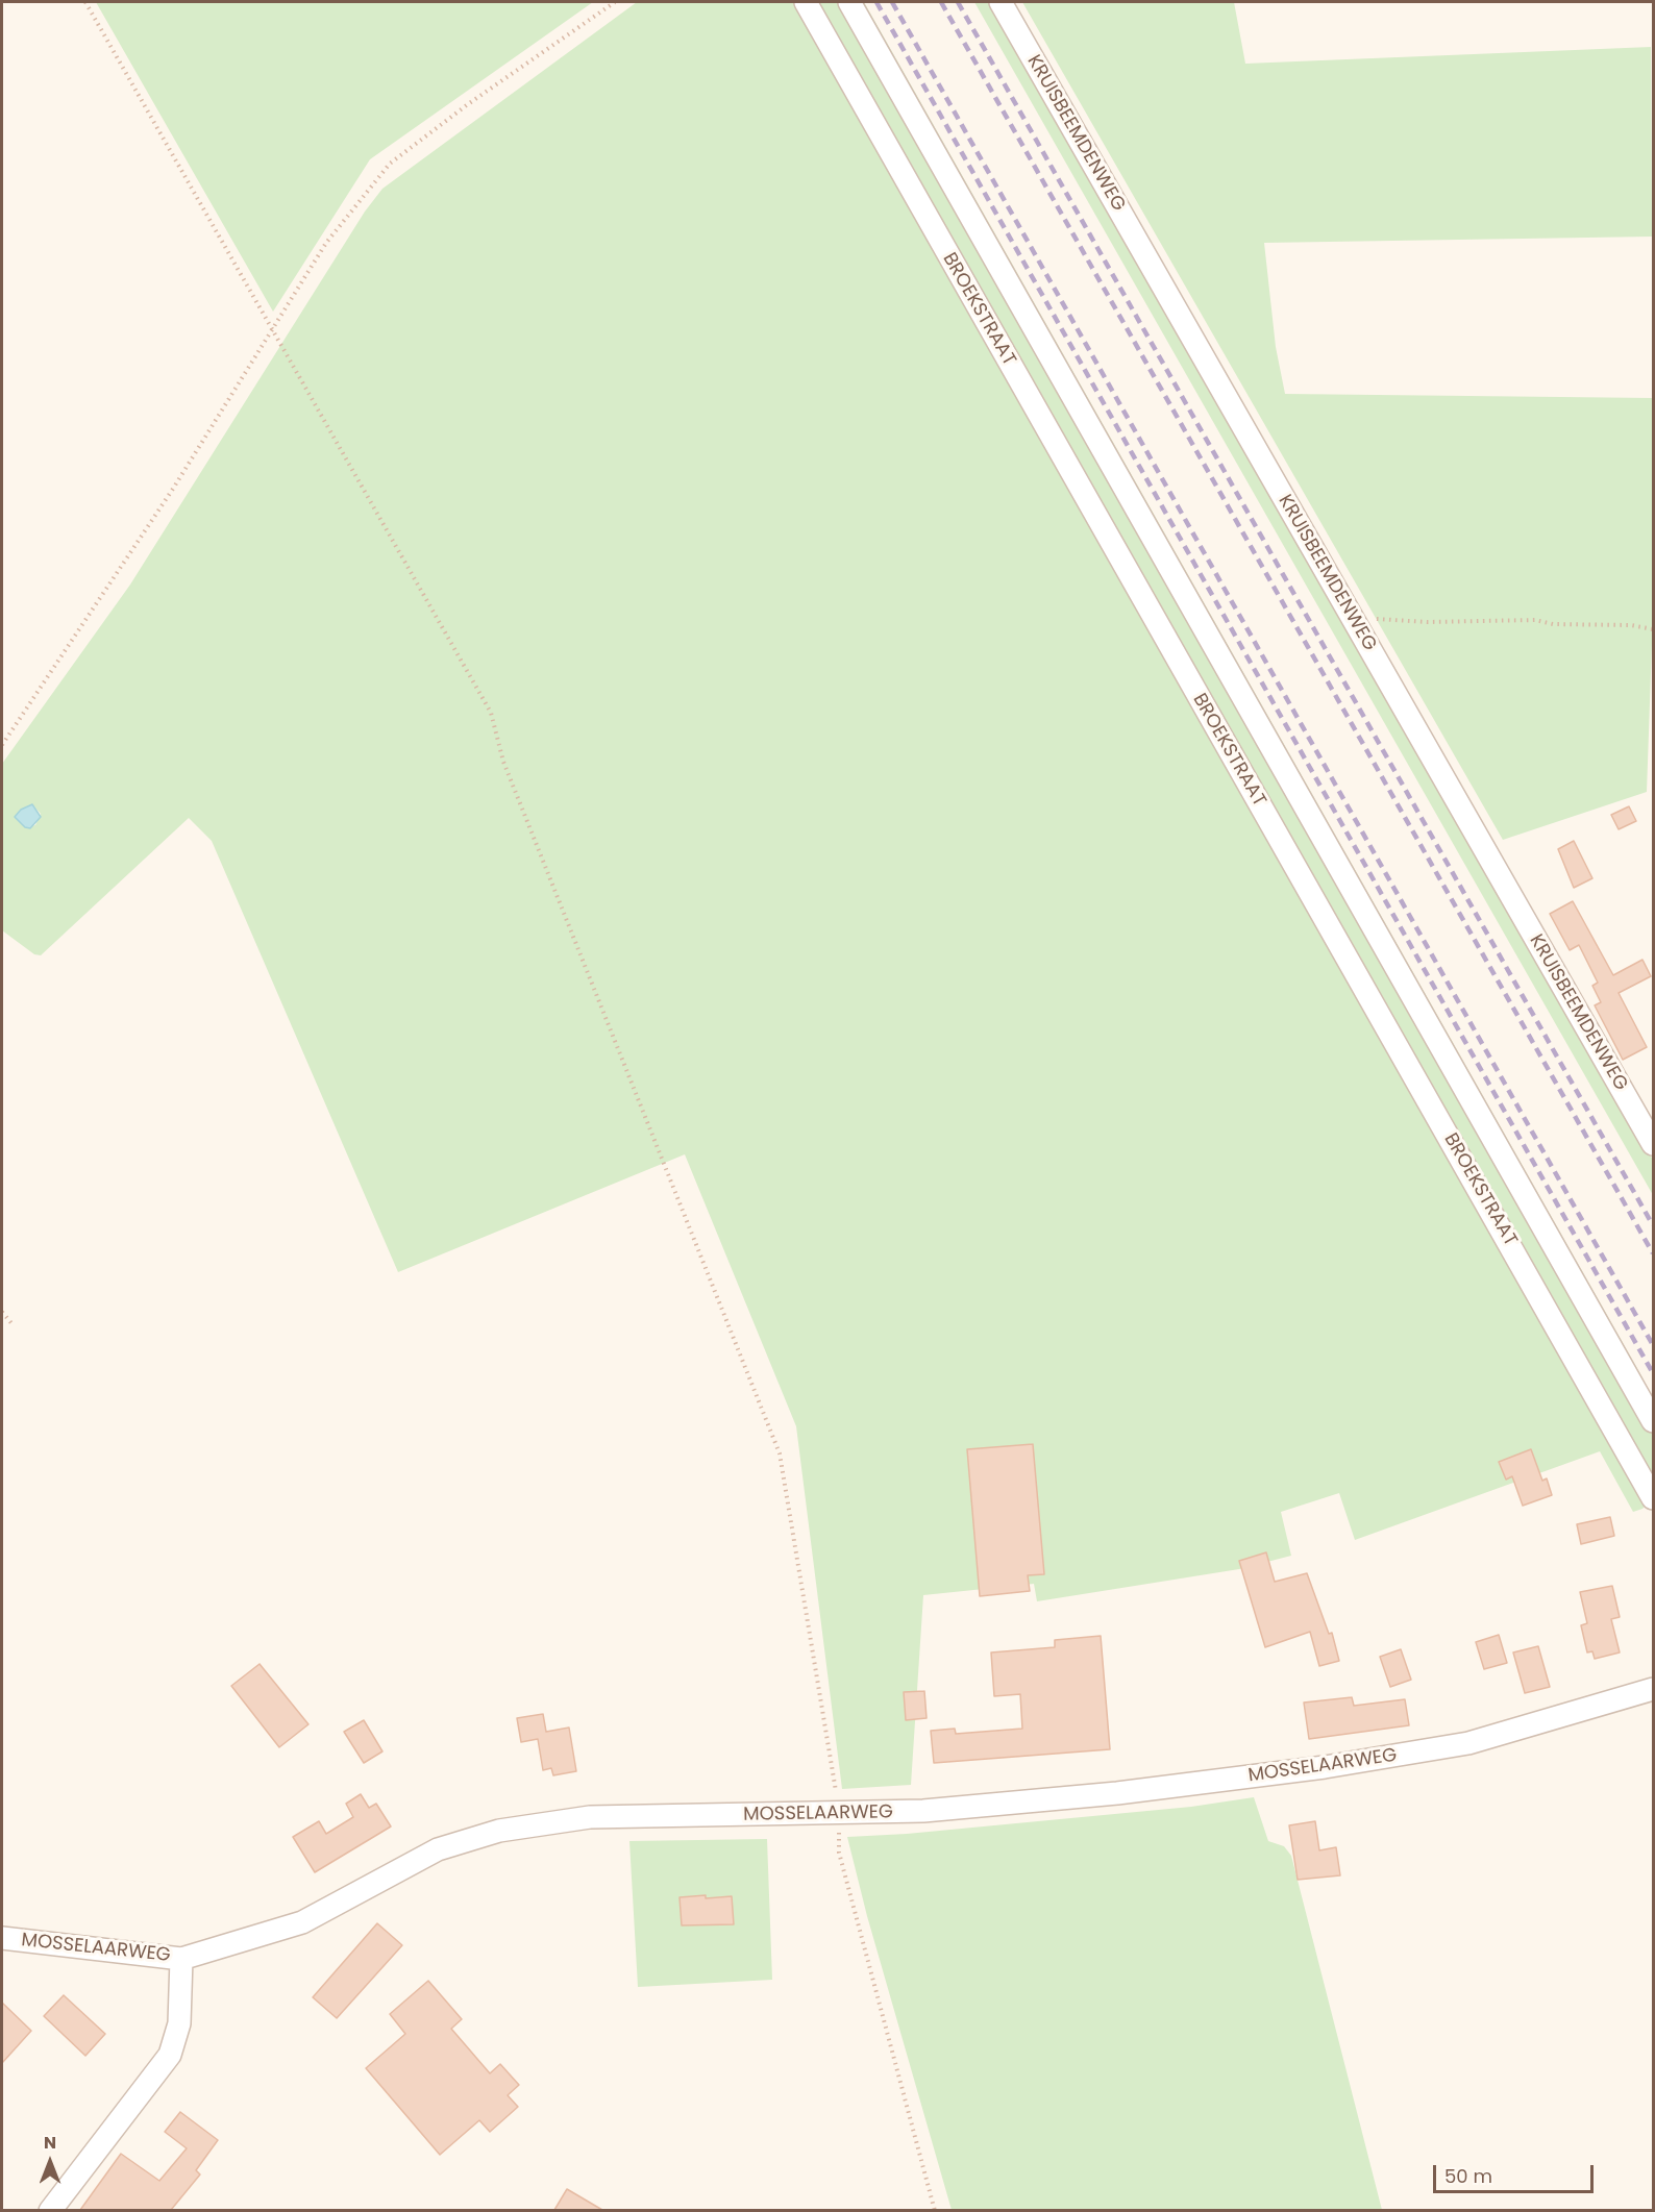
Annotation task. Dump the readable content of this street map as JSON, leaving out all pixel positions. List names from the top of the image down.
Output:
{
  "streets": {
    "street": ["KRUISBEEMDENWEG", "BROEKSTRAAT", "MOSSELAARWEG"]
  },
  "scale_bar": "50 m",
  "north": "top"
}
